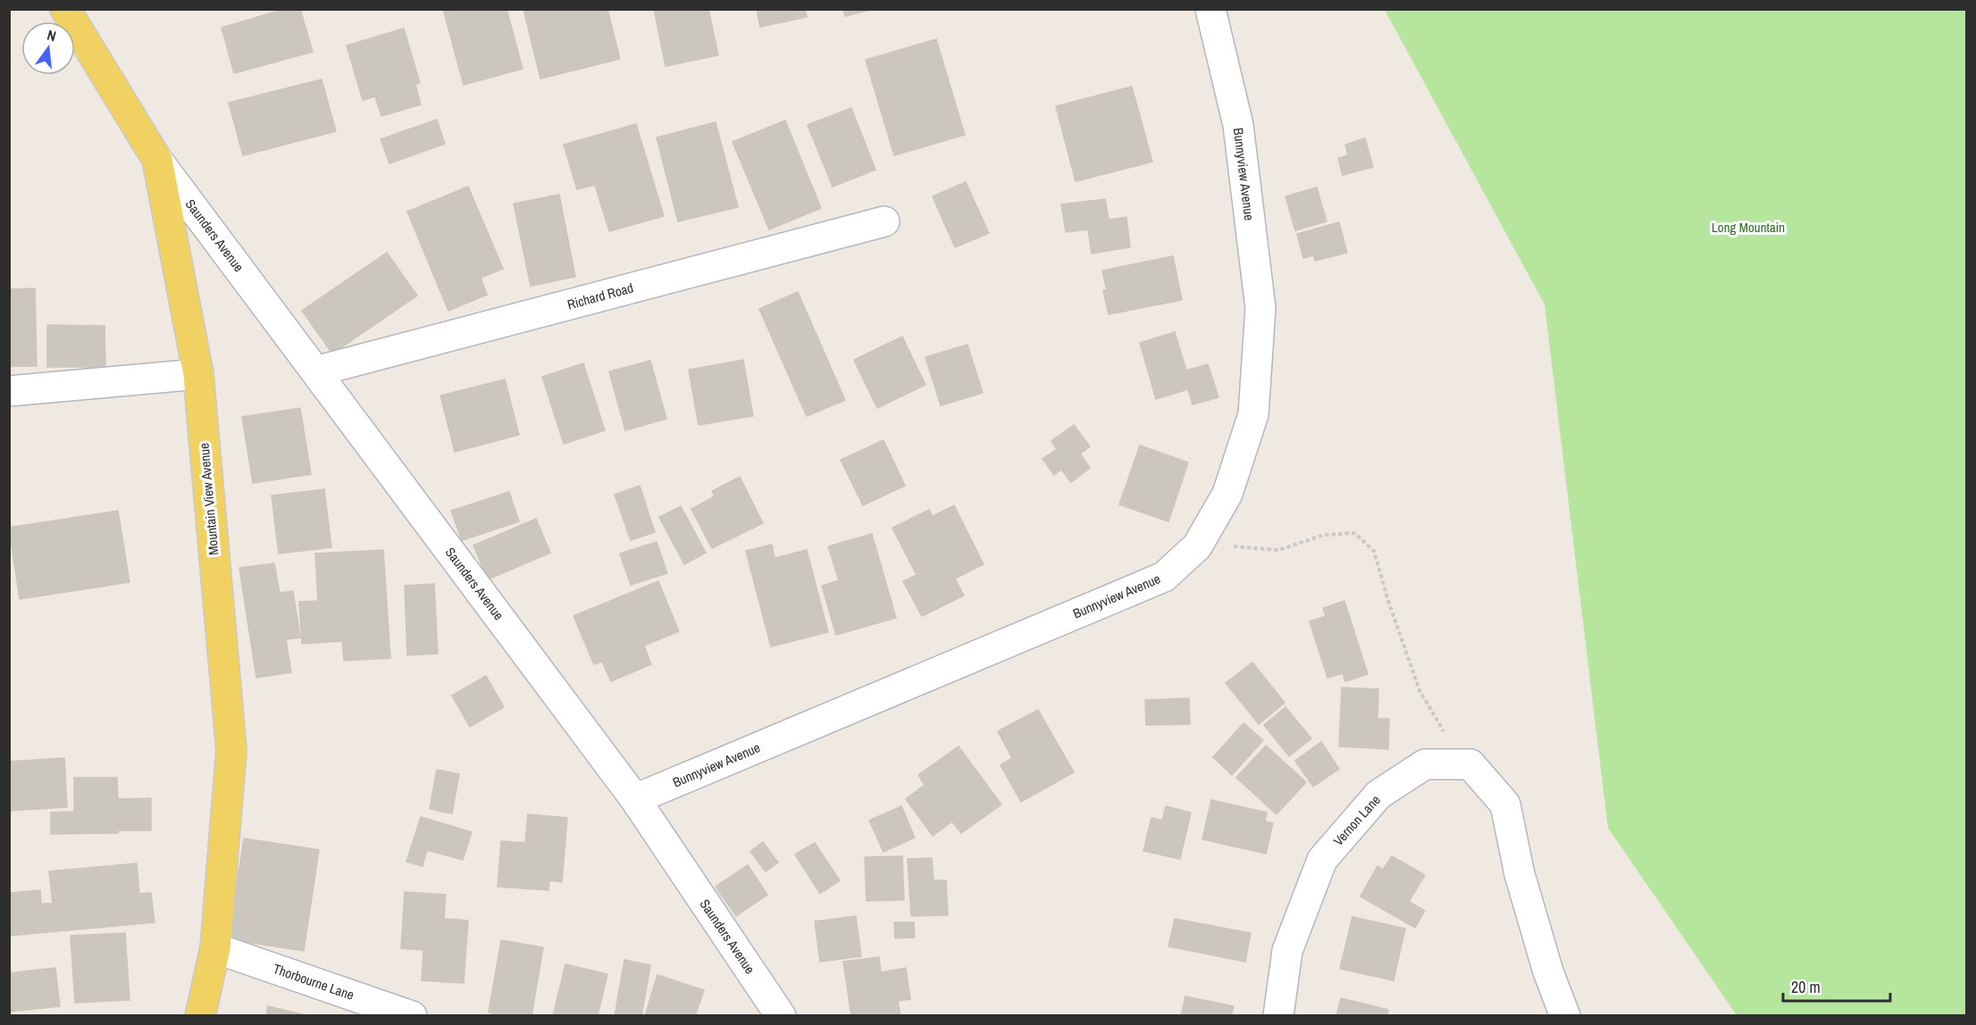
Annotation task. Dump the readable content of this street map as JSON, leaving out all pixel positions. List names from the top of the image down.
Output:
{
  "streets": {
    "main road": ["Mountain View Avenue"],
    "street": [
      "Bunnyview Avenue",
      "Saunders Avenue",
      "Richard Road",
      "Vernon Lane",
      "Thorbourne Lane"
    ]
  },
  "crossings": [
    ["Bunnyview Avenue", "Saunders Avenue"],
    ["Saunders Avenue", "Richard Road"],
    ["Saunders Avenue", "Mountain View Avenue"],
    ["Mountain View Avenue", "Thorbourne Lane"]
  ],
  "parks": ["Long Mountain"],
  "scale_bar": "20 m",
  "north": "top"
}
